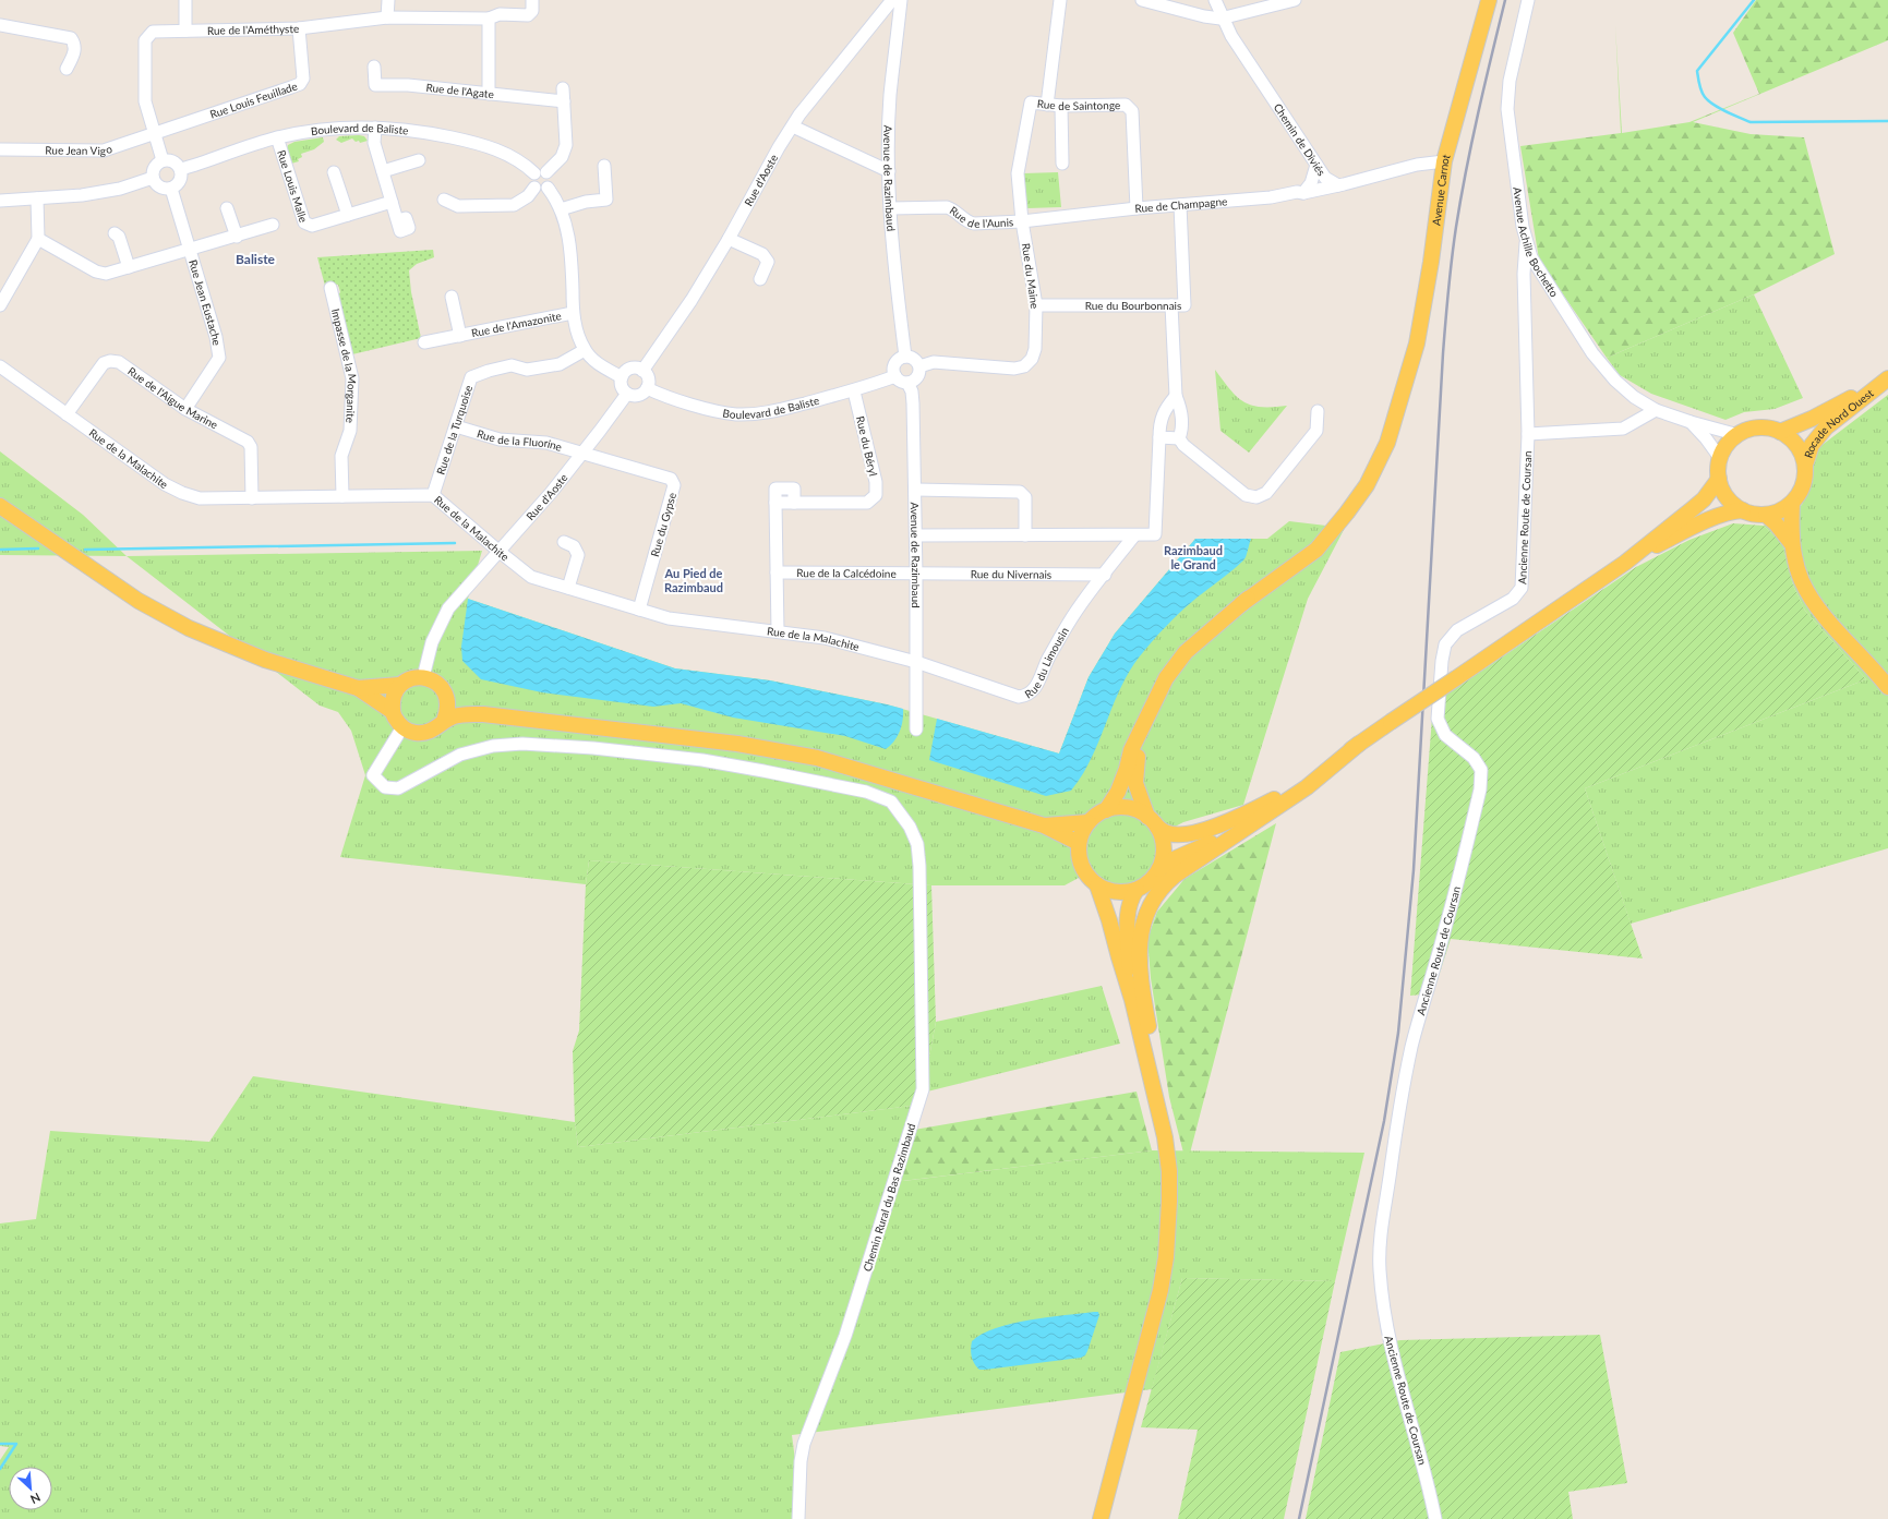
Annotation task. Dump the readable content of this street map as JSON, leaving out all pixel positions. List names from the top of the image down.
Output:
{
  "streets": {
    "main road": ["Avenue Carnot", "Rocade Nord Ouest"],
    "street": [
      "Rue de l'Améthyste",
      "Rue de l'Agate",
      "Rue Louis Feuillade",
      "Rue de Saintonge",
      "Boulevard de Baliste",
      "Chemin de Diviés",
      "Rue Jean Vigo",
      "Avenue de Razimbaud",
      "Rue d'Aoste",
      "Rue Louis Malle",
      "Rue de Champagne",
      "Rue de l'Aunis",
      "Avenue Achille Bochetto",
      "Rue du Maine",
      "Rue Jean Eustache",
      "Rue du Bourbonnais",
      "Rue de l'Amazonite",
      "Impasse de la Morganite",
      "Rue de l'Aigue Marine",
      "Rue de la Turquoise",
      "Rue de la Fluorine",
      "Rue du Béryl",
      "Rue de la Malachite",
      "Ancienne Route de Coursan",
      "Rue du Gypse",
      "Rue de la Calcédoine",
      "Rue du Nivernais",
      "Rue du Limousin",
      "Chemin Rural du Bas Razimbaud"
    ]
  },
  "crossings": [
    ["Rue de l'Améthyste", "Rue Louis Feuillade"],
    ["Rue de l'Améthyste", "Boulevard de Baliste"],
    ["Rue de l'Améthyste", "Rue Jean Vigo"],
    ["Rue de l'Améthyste", "Rue Jean Eustache"],
    ["Rue Louis Feuillade", "Rue Jean Vigo"],
    ["Rue de Saintonge", "Rue de Champagne"],
    ["Rue de Saintonge", "Rue du Maine"],
    ["Boulevard de Baliste", "Avenue de Razimbaud"],
    ["Boulevard de Baliste", "Rue d'Aoste"],
    ["Boulevard de Baliste", "Rue Louis Malle"],
    ["Boulevard de Baliste", "Rue du Maine"],
    ["Boulevard de Baliste", "Rue Jean Eustache"],
    ["Boulevard de Baliste", "Rue du Béryl"],
    ["Chemin de Diviés", "Rue de Champagne"],
    ["Avenue de Razimbaud", "Rue de l'Aunis"],
    ["Avenue de Razimbaud", "Rue du Maine"],
    ["Avenue de Razimbaud", "Rue de la Malachite"],
    ["Avenue de Razimbaud", "Rue de la Calcédoine"],
    ["Avenue de Razimbaud", "Rue du Nivernais"],
    ["Avenue de Razimbaud", "Rue du Limousin"],
    ["Rue d'Aoste", "Rue de la Fluorine"],
    ["Rue d'Aoste", "Rue de la Malachite"],
    ["Rue d'Aoste", "Rue du Gypse"],
    ["Rue d'Aoste", "Chemin Rural du Bas Razimbaud"],
    ["Rue de Champagne", "Rue de l'Aunis"],
    ["Rue de Champagne", "Rue du Maine"],
    ["Rue de Champagne", "Rue du Bourbonnais"],
    ["Rue de l'Aunis", "Rue du Maine"],
    ["Avenue Achille Bochetto", "Rocade Nord Ouest"],
    ["Avenue Achille Bochetto", "Ancienne Route de Coursan"],
    ["Rue du Maine", "Rue du Bourbonnais"],
    ["Rue Jean Eustache", "Rue de l'Aigue Marine"],
    ["Impasse de la Morganite", "Rue de la Malachite"],
    ["Rue de l'Aigue Marine", "Rue de la Malachite"],
    ["Rue de la Turquoise", "Rue de la Fluorine"],
    ["Rue de la Turquoise", "Rue de la Malachite"],
    ["Rue de la Fluorine", "Rue du Gypse"],
    ["Rue du Béryl", "Rue de la Malachite"],
    ["Rue du Béryl", "Rue de la Calcédoine"],
    ["Rue de la Malachite", "Rue du Gypse"],
    ["Rue de la Malachite", "Rue du Limousin"],
    ["Rue de la Calcédoine", "Rue du Nivernais"],
    ["Rue du Nivernais", "Rue du Limousin"]
  ],
  "districts": ["Baliste", "Razimbaud le Grand", "Au Pied de Razimbaud"],
  "north": "bottom right"
}
